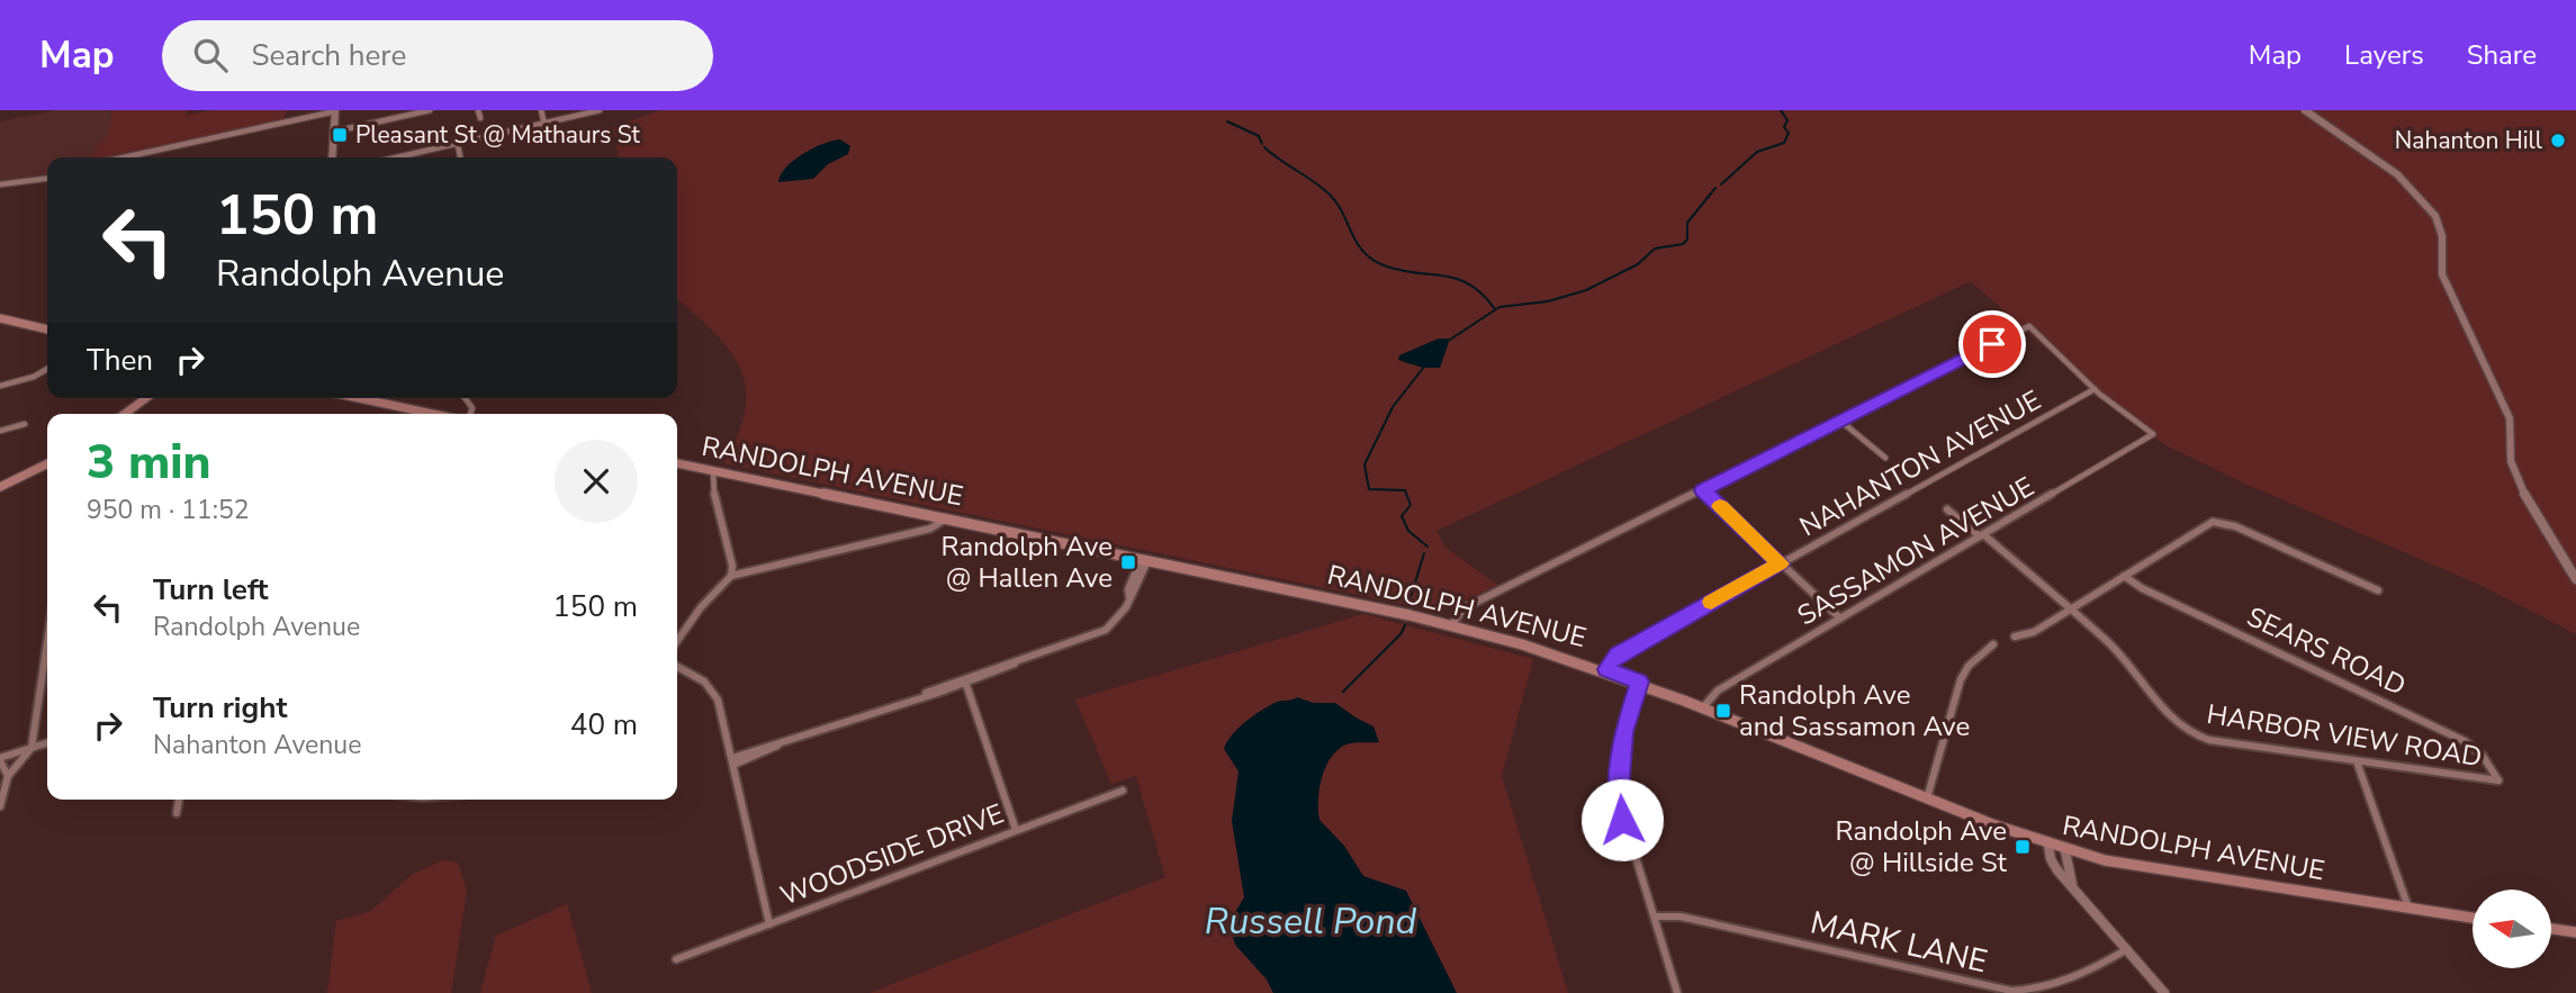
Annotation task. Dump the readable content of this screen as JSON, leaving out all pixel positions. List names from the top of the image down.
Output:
{
  "streets": {
    "main road": ["RANDOLPH AVENUE"],
    "street": [
      "NAHANTON AVENUE",
      "SASSAMON AVENUE",
      "SEARS ROAD",
      "HARBOR VIEW ROAD",
      "WOODSIDE DRIVE",
      "MARK LANE"
    ]
  },
  "crossings": [
    ["NAHANTON AVENUE", "RANDOLPH AVENUE"],
    ["NAHANTON AVENUE", "SASSAMON AVENUE"],
    ["RANDOLPH AVENUE", "SASSAMON AVENUE"],
    ["SASSAMON AVENUE", "HARBOR VIEW ROAD"],
    ["SEARS ROAD", "HARBOR VIEW ROAD"]
  ],
  "water": ["Russell Pond"],
  "places": {
    "transit": [
      "Pleasant St @ Mathaurs St",
      "Randolph Ave @ Hallen Ave",
      "Randolph Ave and Sassamon Ave",
      "Randolph Ave @ Hillside St"
    ],
    "other": ["Nahanton Hill"]
  },
  "north": "left",
  "page": {
    "header": "Map",
    "search": "Search here",
    "nav": ["Map", "Layers", "Share"],
    "turn": ["150 m", "Randolph Avenue"],
    "then": "Then",
    "heading": ["3 min", "950 m · 11:52"],
    "list": [
      {
        "name": "Turn left",
        "note": "Randolph Avenue",
        "value": "150 m"
      },
      {
        "name": "Turn right",
        "note": "Nahanton Avenue",
        "value": "40 m"
      }
    ]
  }
}
